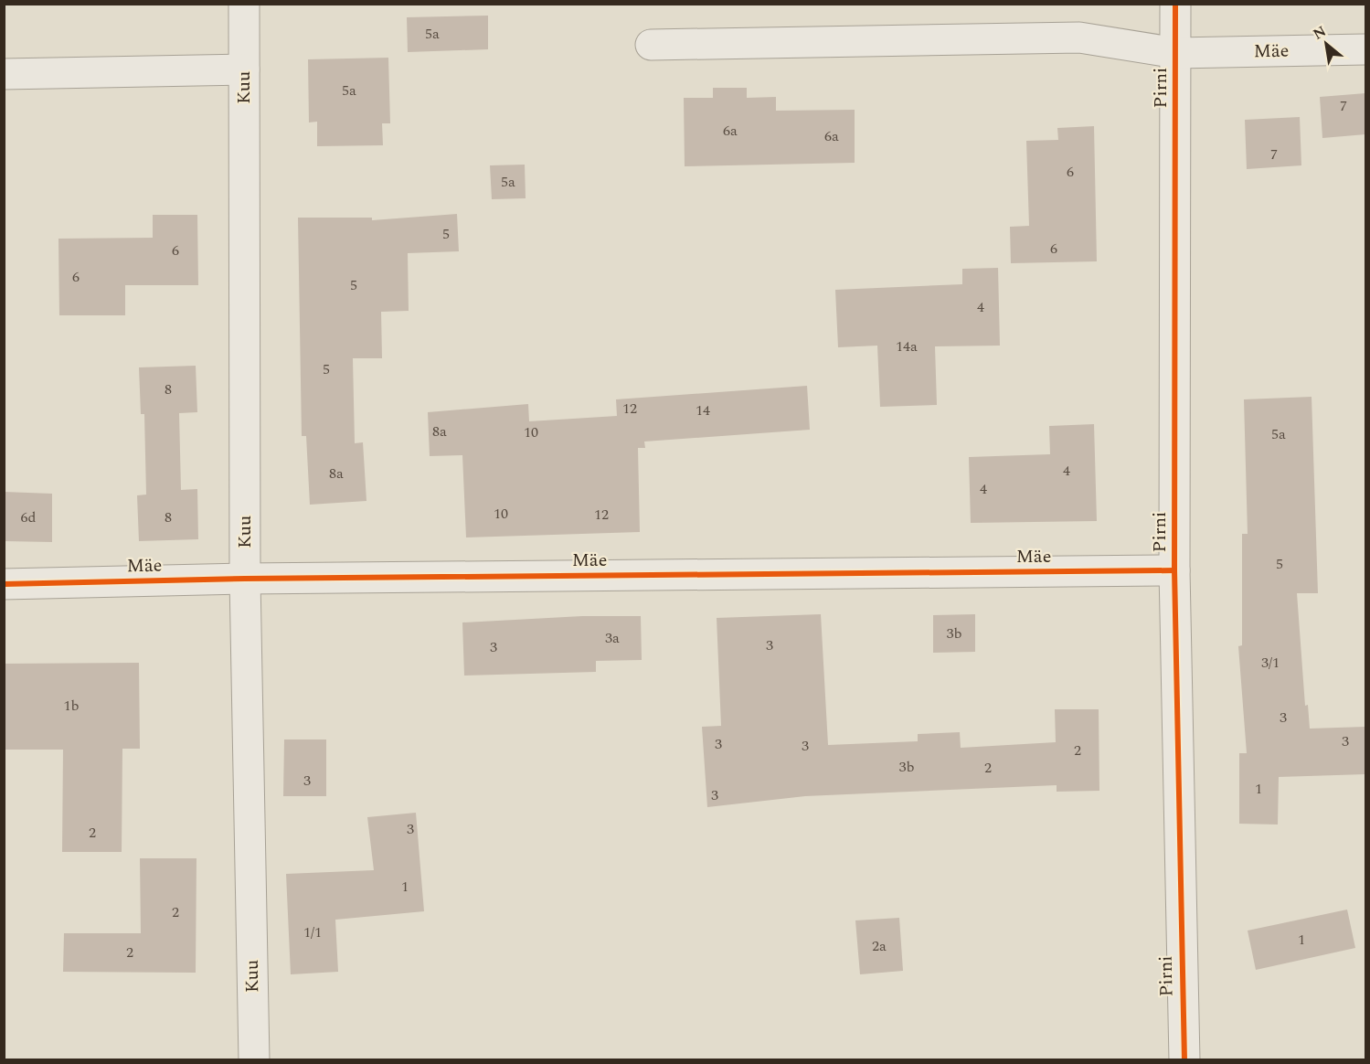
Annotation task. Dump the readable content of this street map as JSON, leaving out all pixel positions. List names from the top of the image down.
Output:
{
  "streets": {
    "street": ["Mäe", "Kuu", "Pirni"]
  },
  "crossings": [
    ["Mäe", "Kuu"],
    ["Mäe", "Pirni"]
  ],
  "house_numbers": [
    "5a",
    "5a",
    "7",
    "6a",
    "6a",
    "7",
    "6",
    "5a",
    "5",
    "6",
    "6",
    "6",
    "5",
    "4",
    "14a",
    "5",
    "8",
    "12",
    "14",
    "8a",
    "10",
    "5a",
    "4",
    "8a",
    "4",
    "10",
    "12",
    "6d",
    "8",
    "5",
    "3b",
    "3a",
    "3",
    "3",
    "3/1",
    "1b",
    "3",
    "3",
    "3",
    "3",
    "2",
    "3b",
    "2",
    "3",
    "1",
    "3",
    "3",
    "2",
    "1",
    "2",
    "1/1",
    "1",
    "2a",
    "2"
  ],
  "north": "top left"
}
